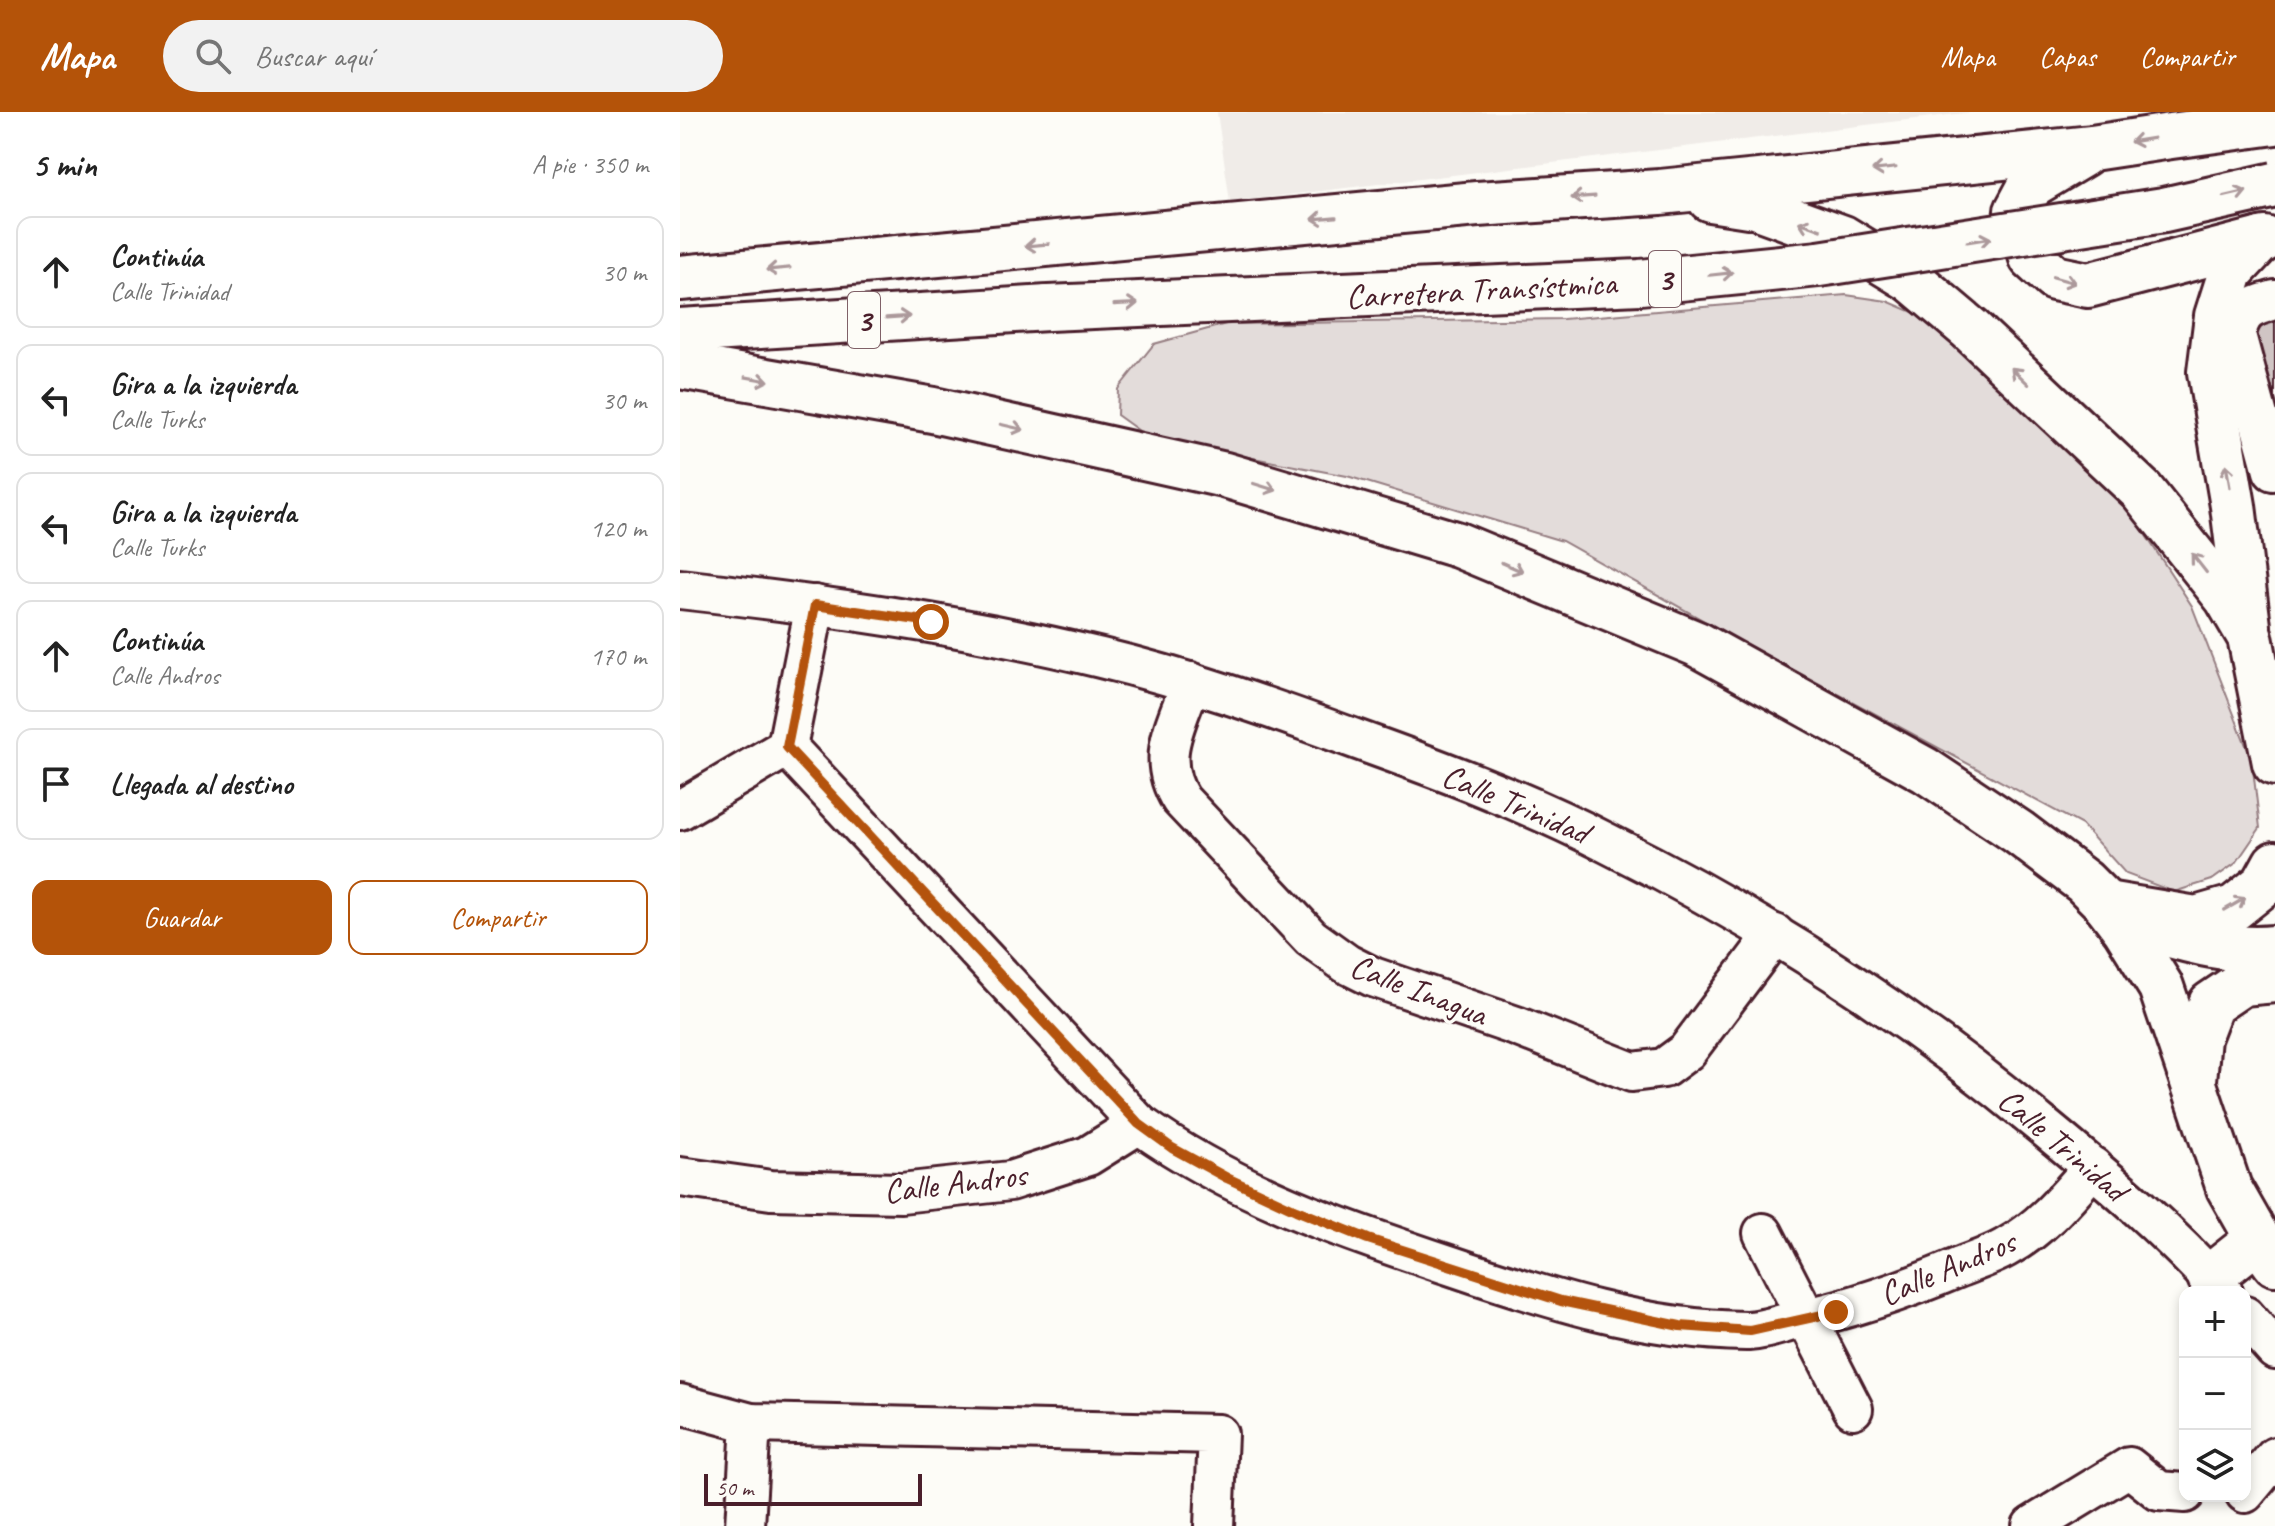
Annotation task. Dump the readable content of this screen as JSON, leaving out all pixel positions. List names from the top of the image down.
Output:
{
  "streets": {
    "main road": ["3", "Carretera Transístmica"],
    "street": ["Calle Trinidad", "Calle Inagua", "Calle Andros"]
  },
  "crossings": [
    ["Calle Trinidad", "Calle Inagua"],
    ["Calle Trinidad", "Calle Andros"]
  ],
  "scale_bar": "50 m",
  "page": {
    "header": "Mapa",
    "search": "Buscar aquí",
    "nav": ["Mapa", "Capas", "Compartir"],
    "heading": ["5 min", "A pie · 350 m"],
    "list": [
      ["Continúa", "Calle Trinidad", "30 m"],
      ["Gira a la izquierda", "Calle Turks", "30 m"],
      ["Gira a la izquierda", "Calle Turks", "120 m"],
      ["Continúa", "Calle Andros", "170 m"],
      "Llegada al destino"
    ],
    "buttons": ["Guardar", "Compartir"],
    "map_buttons": ["+", "−"],
    "scale": "50 m"
  }
}
